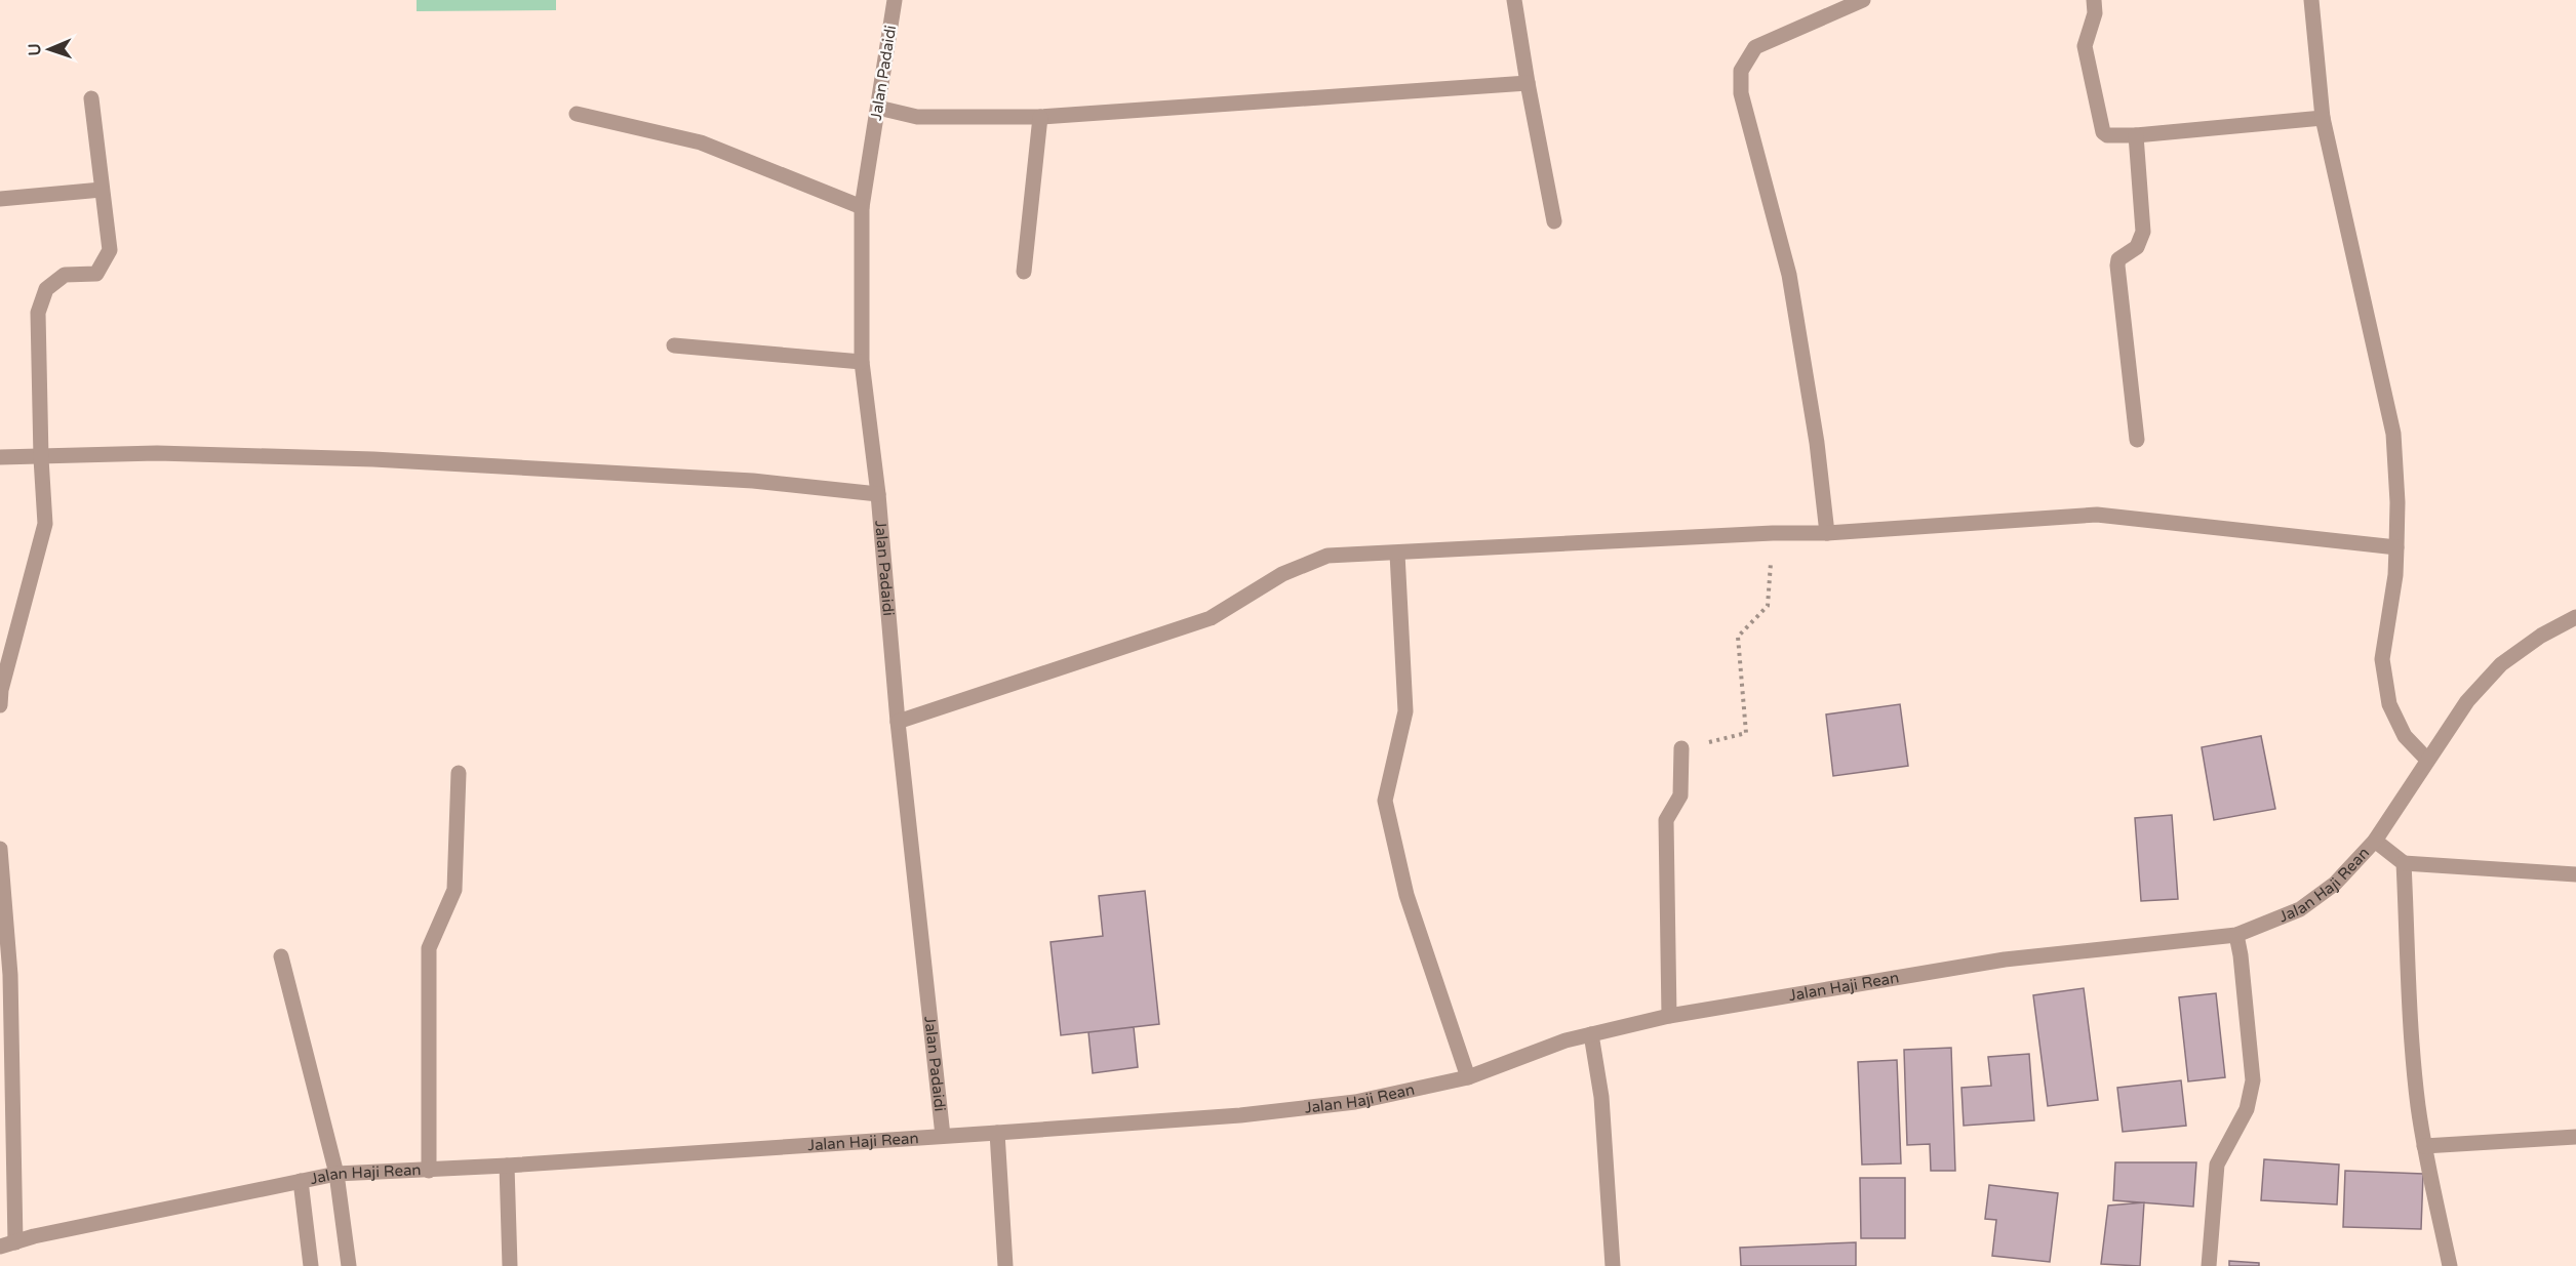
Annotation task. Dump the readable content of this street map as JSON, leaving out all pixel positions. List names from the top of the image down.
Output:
{
  "streets": {
    "street": ["Jalan Padaidi", "Jalan Haji Rean"]
  },
  "crossings": [
    ["Jalan Padaidi", "Jalan Haji Rean"]
  ],
  "north": "left"
}
